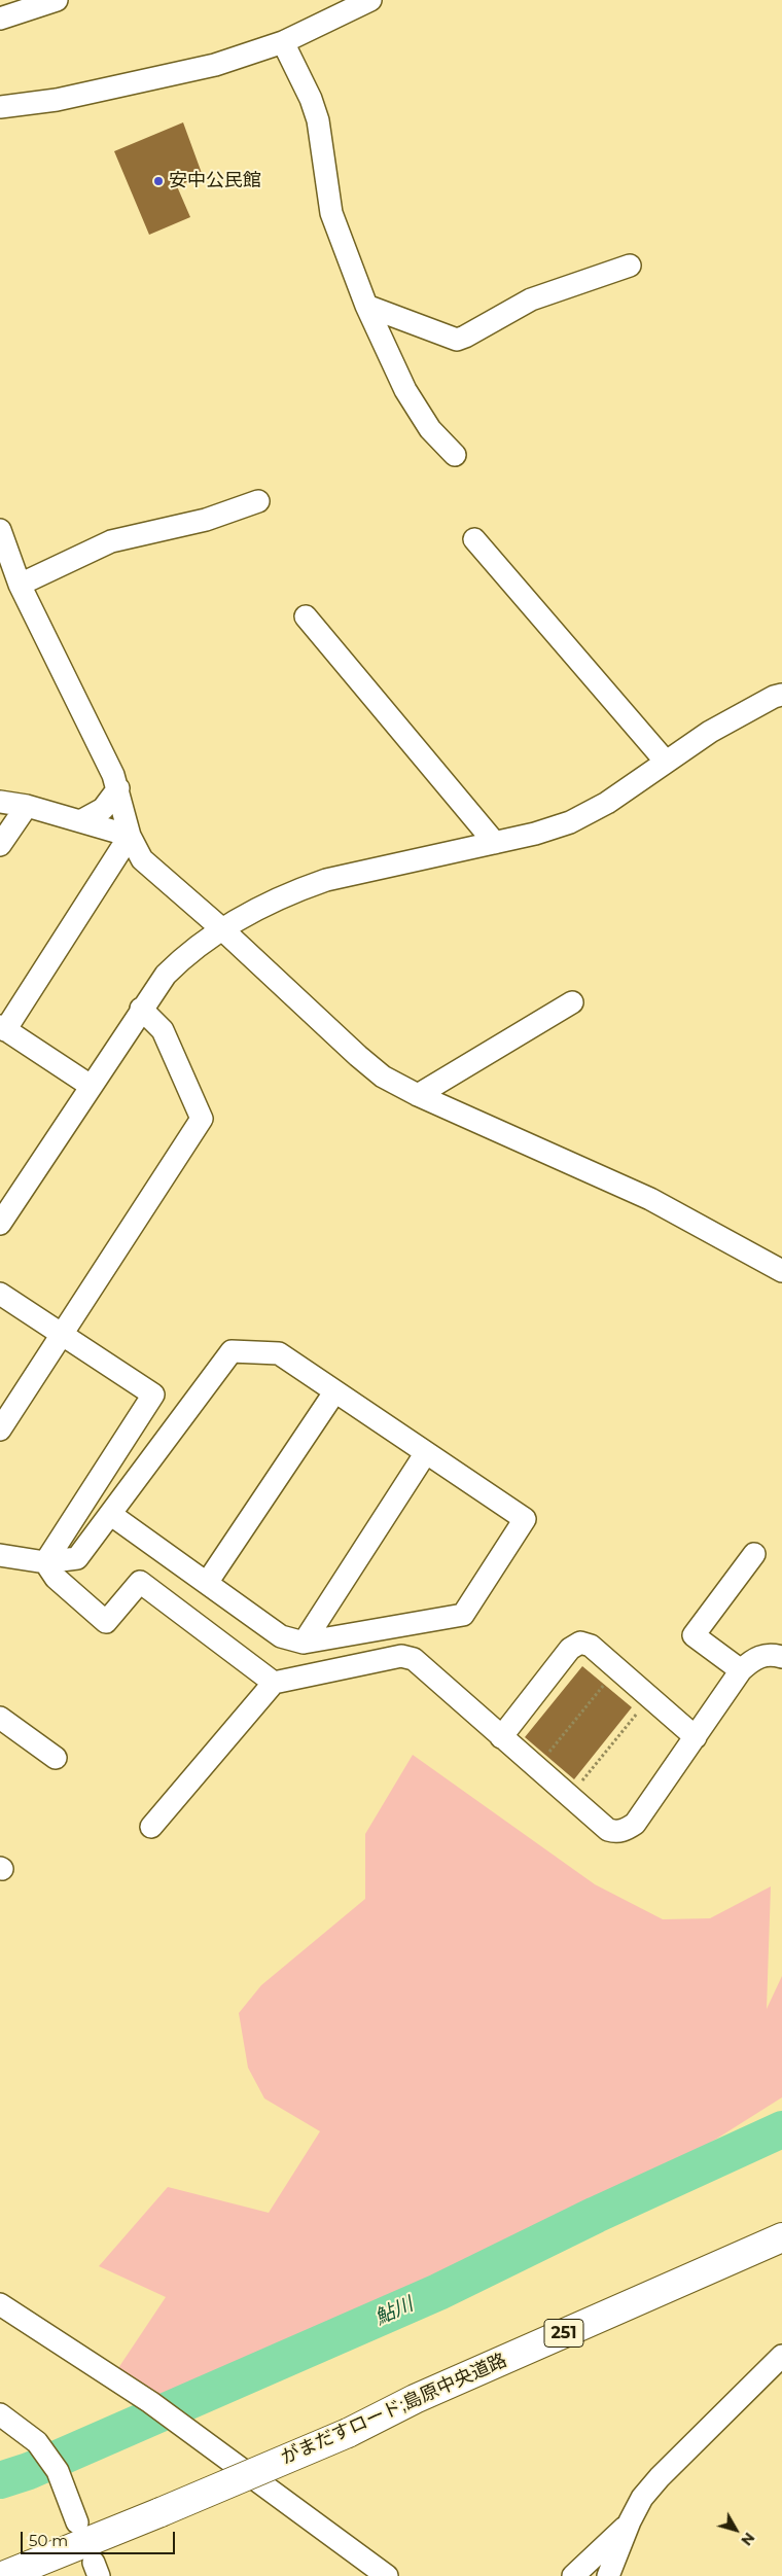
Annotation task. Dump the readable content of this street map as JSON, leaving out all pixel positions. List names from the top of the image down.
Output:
{
  "streets": {
    "highway": ["251", "がまだすロード;島原中央道路"]
  },
  "water": ["鮎川"],
  "places": ["安中公民館"],
  "scale_bar": "50 m",
  "north": "bottom right"
}
